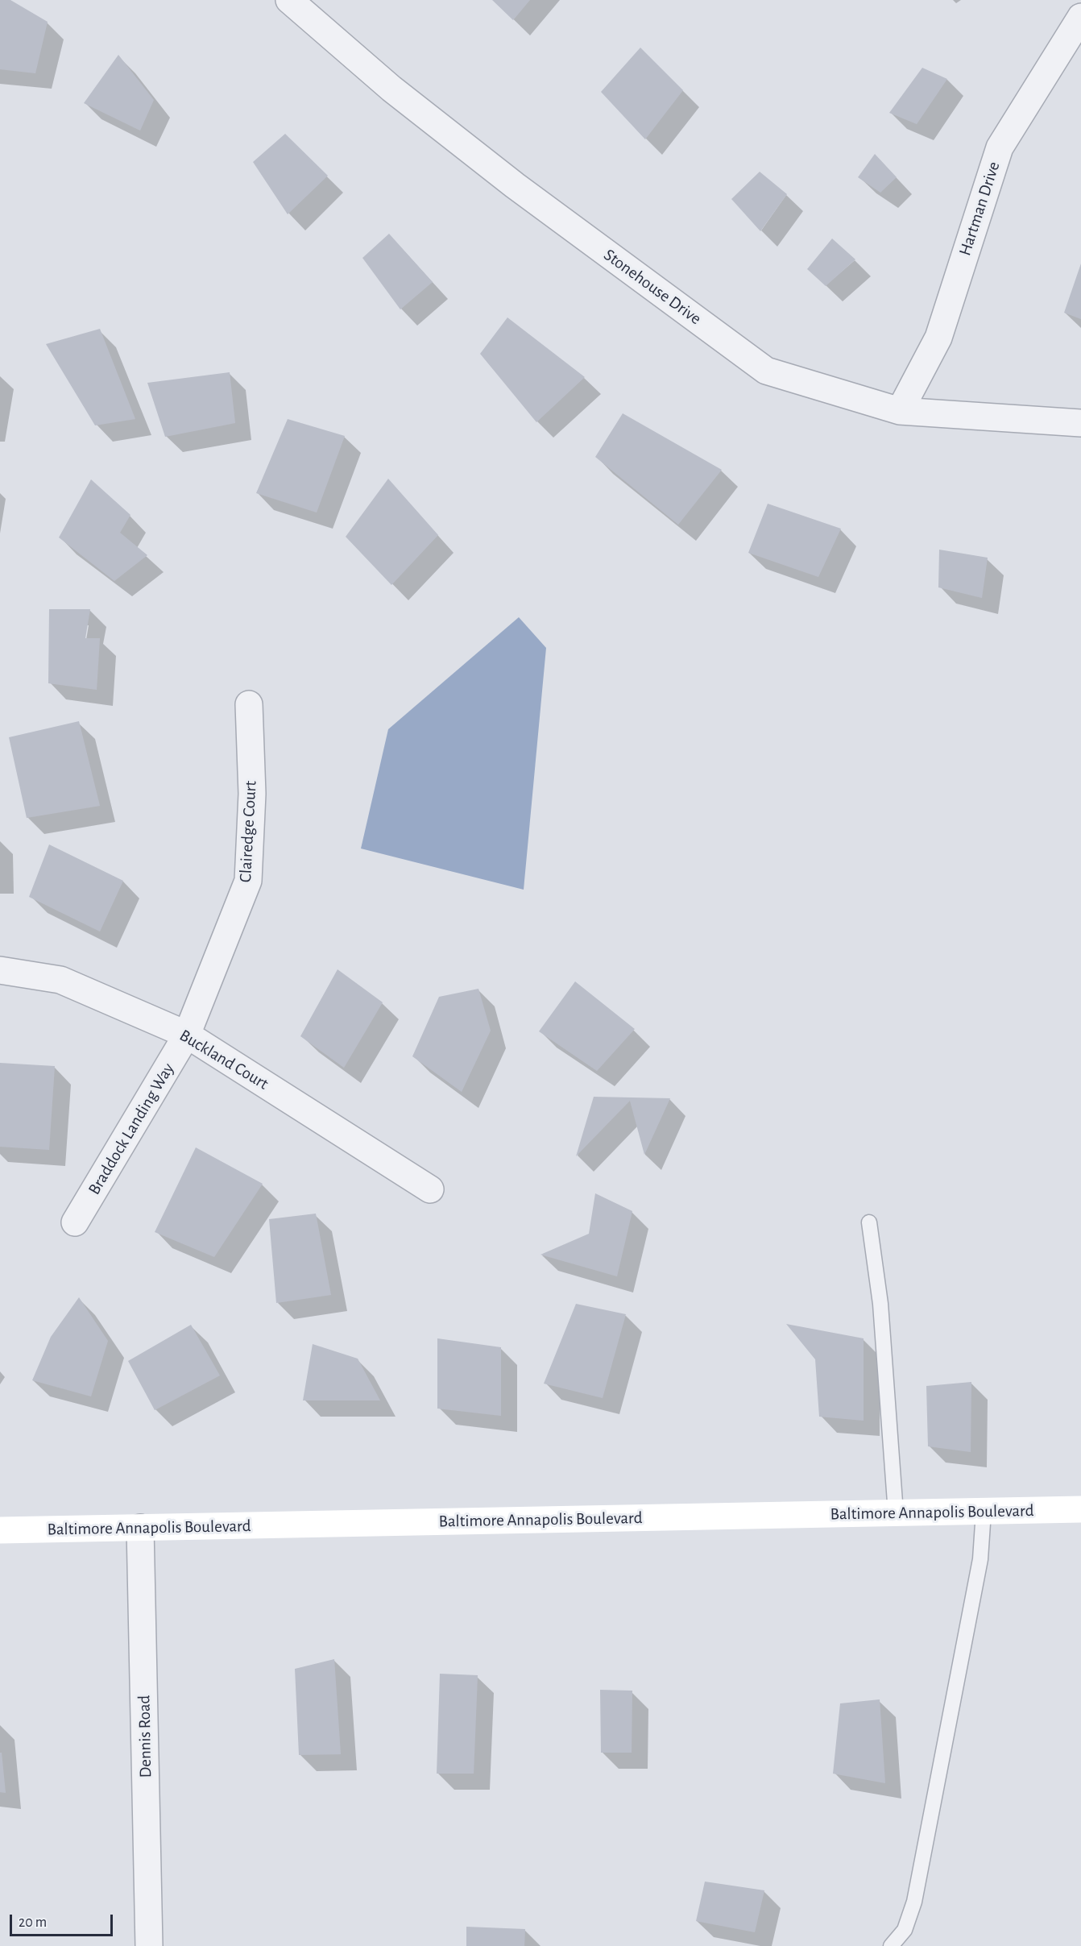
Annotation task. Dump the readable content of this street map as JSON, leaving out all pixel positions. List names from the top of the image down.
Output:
{
  "streets": {
    "main road": ["Baltimore Annapolis Boulevard"],
    "street": [
      "Hartman Drive",
      "Stonehouse Drive",
      "Clairedge Court",
      "Buckland Court",
      "Braddock Landing Way",
      "Dennis Road"
    ]
  },
  "crossings": [
    ["Hartman Drive", "Stonehouse Drive"],
    ["Clairedge Court", "Buckland Court"],
    ["Clairedge Court", "Braddock Landing Way"],
    ["Buckland Court", "Braddock Landing Way"],
    ["Baltimore Annapolis Boulevard", "Dennis Road"]
  ],
  "scale_bar": "20 m"
}
